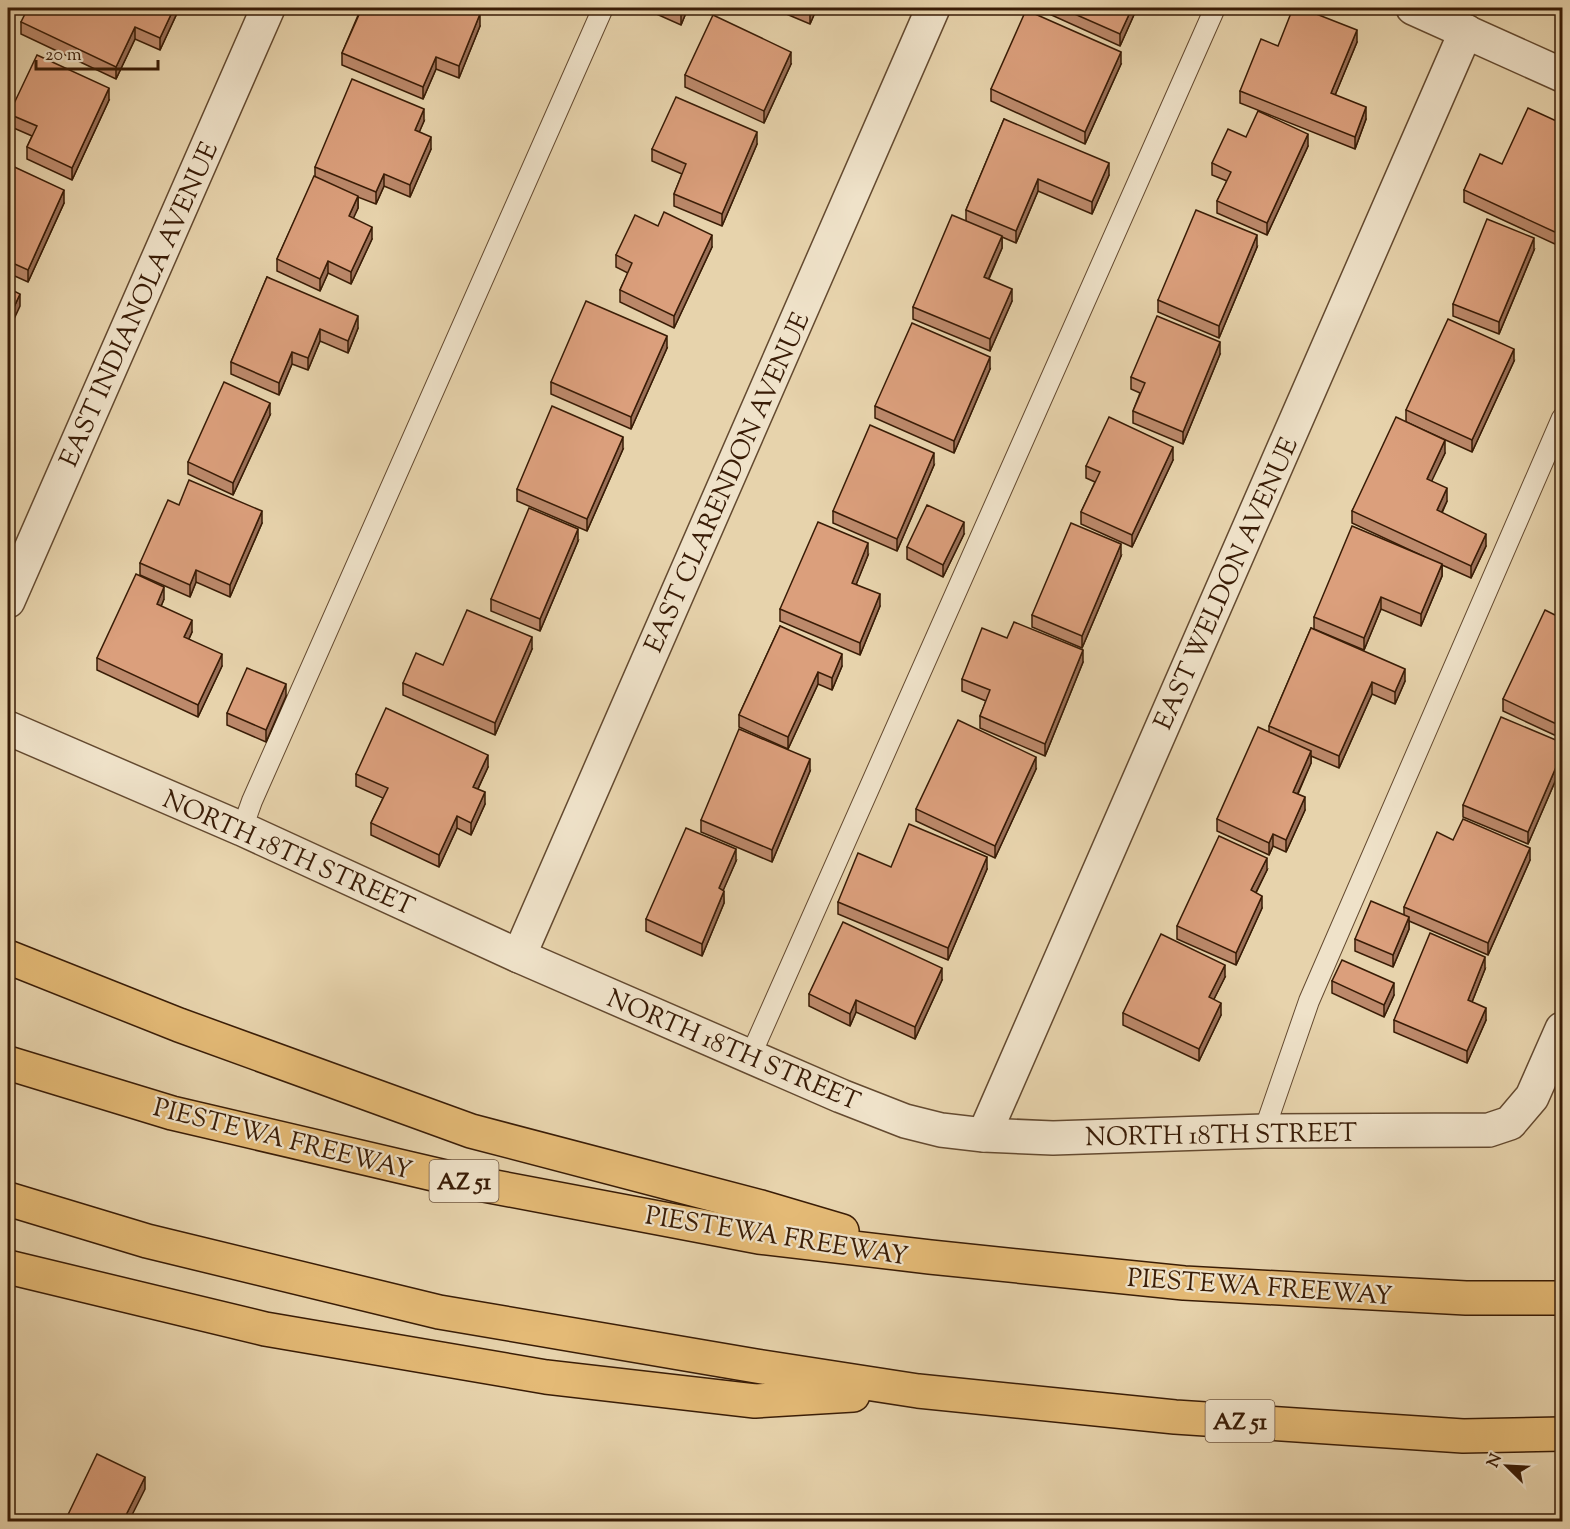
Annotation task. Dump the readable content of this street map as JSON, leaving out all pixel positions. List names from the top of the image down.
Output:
{
  "streets": {
    "highway": ["PIESTEWA FREEWAY", "AZ 51"],
    "street": [
      "EAST INDIANOLA AVENUE",
      "EAST CLARENDON AVENUE",
      "EAST WELDON AVENUE",
      "NORTH 18TH STREET"
    ]
  },
  "crossings": [
    ["EAST CLARENDON AVENUE", "NORTH 18TH STREET"],
    ["EAST WELDON AVENUE", "NORTH 18TH STREET"]
  ],
  "scale_bar": "20 m",
  "north": "top left"
}
